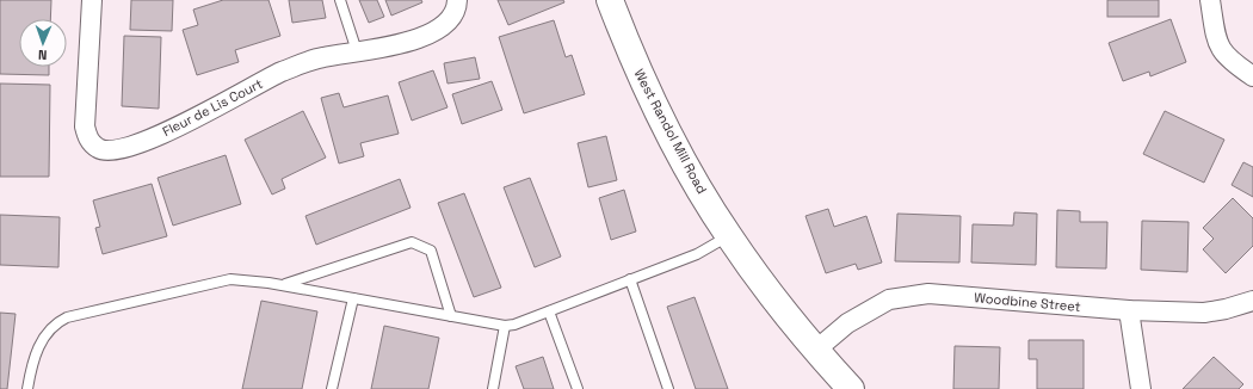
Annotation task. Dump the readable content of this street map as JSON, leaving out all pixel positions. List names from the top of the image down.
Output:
{
  "streets": {
    "main road": ["West Randol Mill Road"],
    "street": ["Fleur de Lis Court", "Woodbine Street"]
  },
  "crossings": [
    ["West Randol Mill Road", "Woodbine Street"]
  ],
  "north": "bottom"
}
